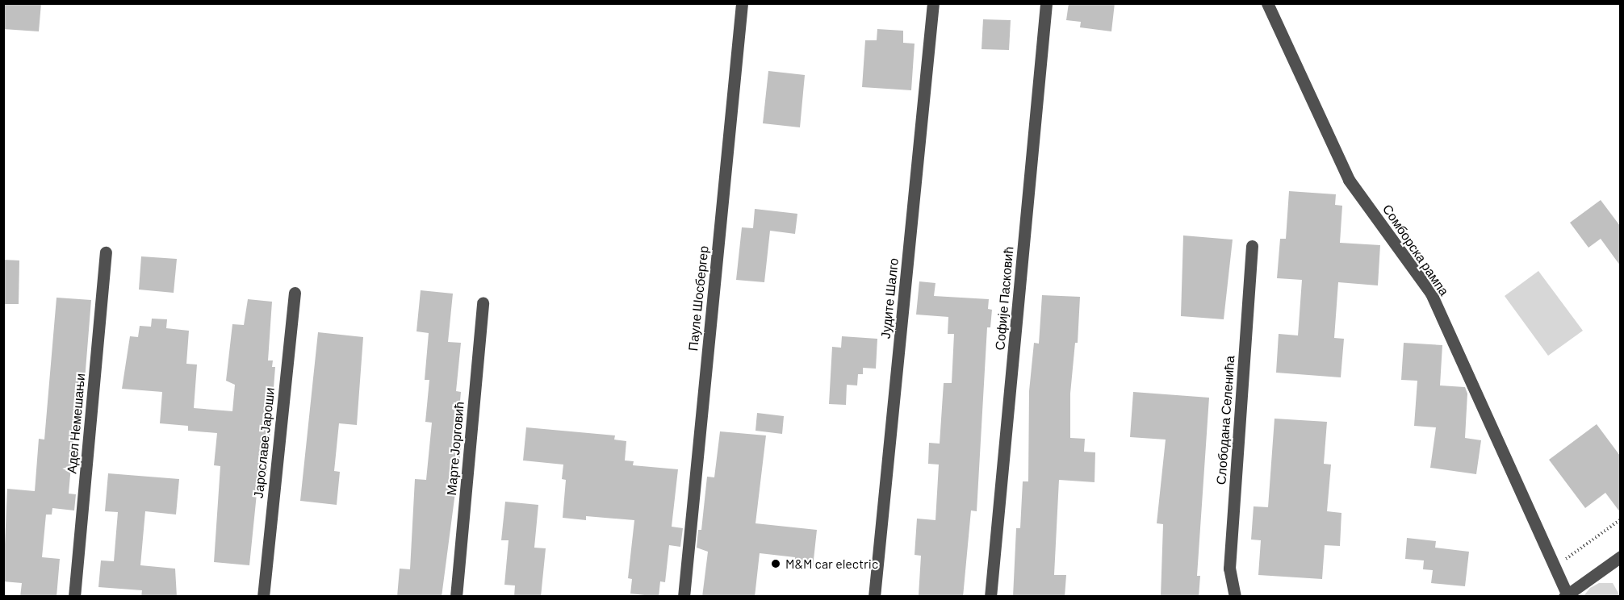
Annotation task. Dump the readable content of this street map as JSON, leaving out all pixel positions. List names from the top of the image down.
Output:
{
  "streets": {
    "street": [
      "Сомборска рампа",
      "Пауле Шосбергер",
      "Јудите Шалго",
      "Софије Пасковић",
      "Слободана Селенића",
      "Адел Немешањи",
      "Јарославе Јароши",
      "Марте Јорговић"
    ]
  },
  "places": ["M&M car electric"]
}
